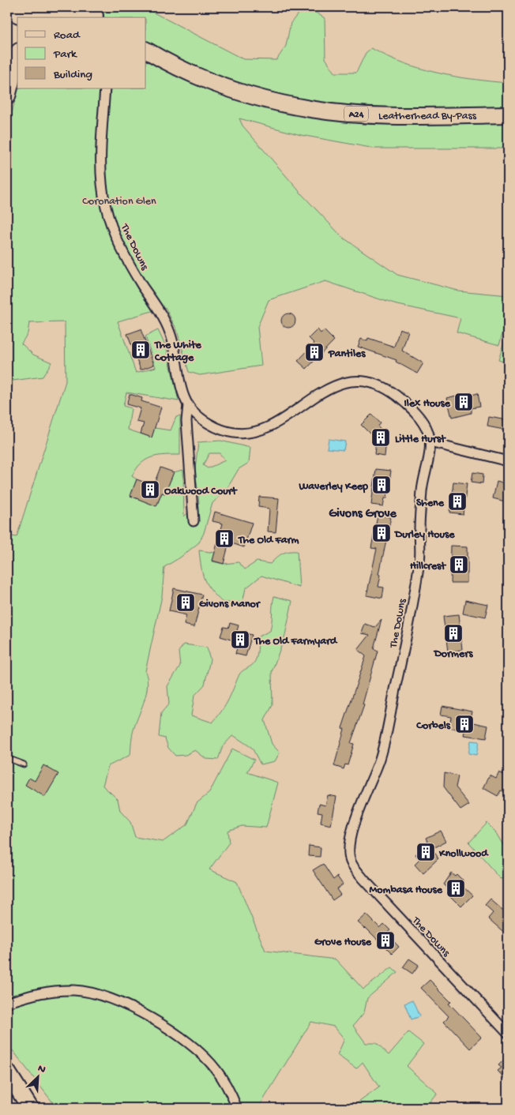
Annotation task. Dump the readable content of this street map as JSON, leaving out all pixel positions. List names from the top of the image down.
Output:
{
  "streets": {
    "highway": ["A24", "Leatherhead By-Pass"],
    "street": ["The Downs"]
  },
  "districts": ["Givons Grove"],
  "parks": ["Coronation Glen"],
  "places": {
    "building": [
      "The White Cottage",
      "Pantiles",
      "Ilex House",
      "Little Hurst",
      "Waverley Keep",
      "Oakwood Court",
      "Shene",
      "Durley House",
      "The Old Farm",
      "Hillcrest",
      "Givons Manor",
      "Dormers",
      "The Old Farmyard",
      "Corbels",
      "Knollwood",
      "Mombasa House",
      "Grove House"
    ]
  },
  "legend": ["Road", "Park", "Building"],
  "north": "top right"
}
